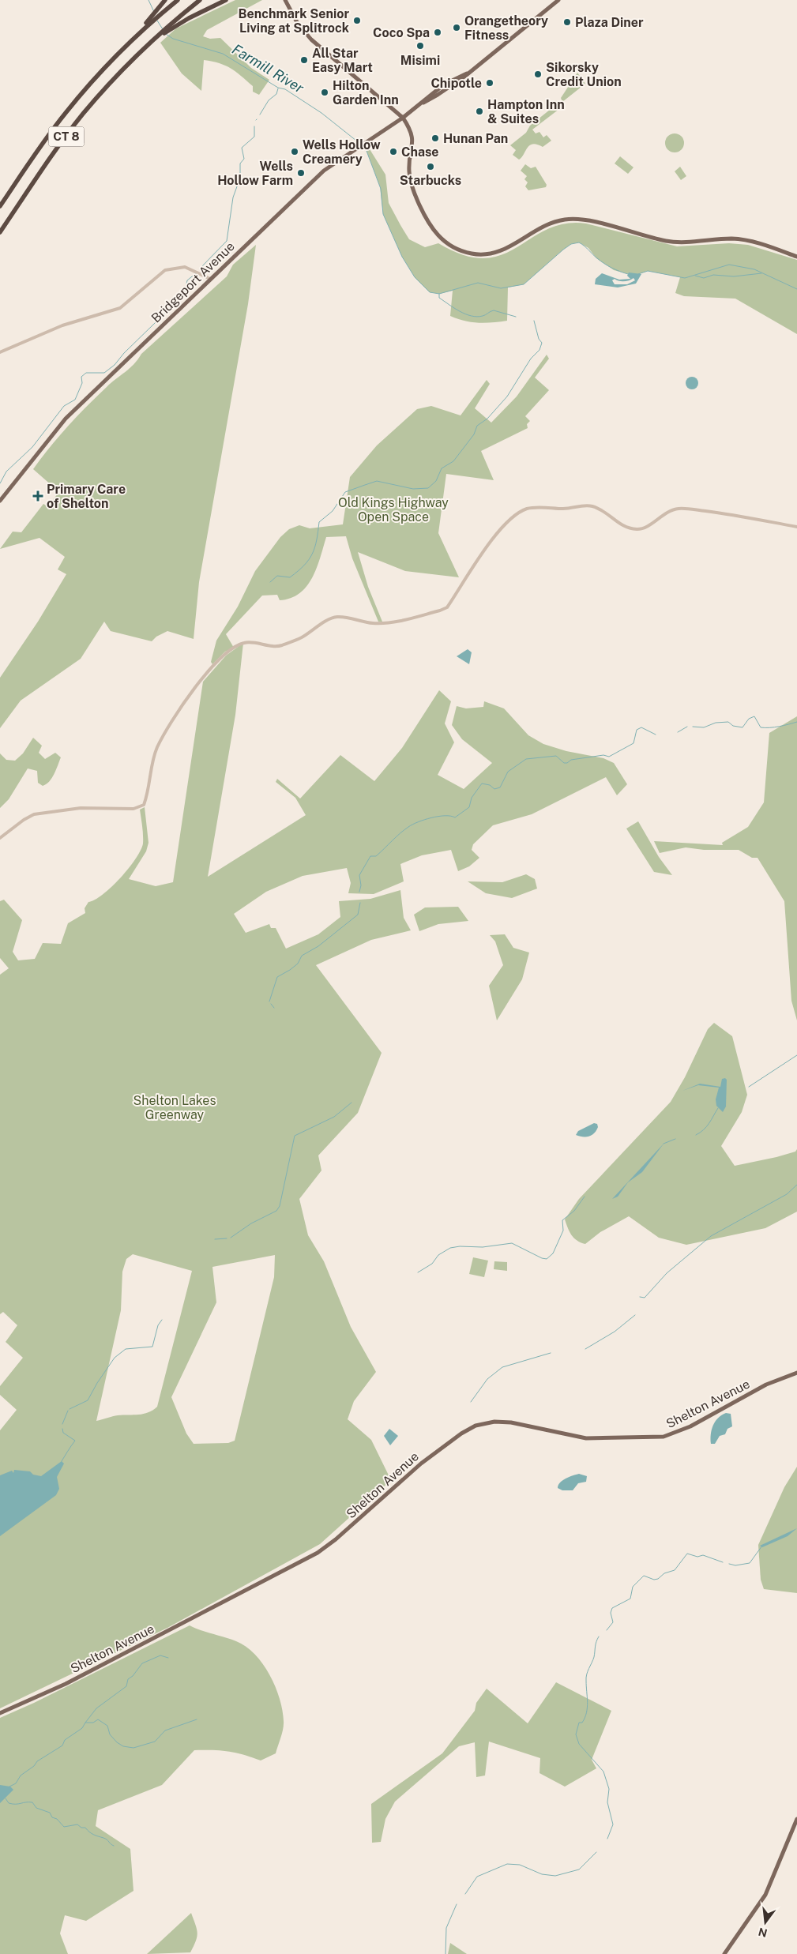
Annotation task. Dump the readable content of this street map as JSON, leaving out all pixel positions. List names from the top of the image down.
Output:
{
  "streets": {
    "highway": ["CT 8"],
    "main road": ["Bridgeport Avenue", "Shelton Avenue"]
  },
  "water": ["Farmill River"],
  "parks": ["Old Kings Highway Open Space", "Shelton Lakes Greenway"],
  "places": {
    "other": [
      "Benchmark Senior Living at Splitrock",
      "Plaza Diner",
      "Orangetheory Fitness",
      "Coco Spa",
      "Misimi",
      "All Star Easy Mart",
      "Sikorsky Credit Union",
      "Chipotle",
      "Hilton Garden Inn",
      "Hampton Inn & Suites",
      "Hunan Pan",
      "Wells Hollow Creamery",
      "Chase",
      "Starbucks",
      "Wells Hollow Farm"
    ],
    "health": ["Primary Care of Shelton"]
  },
  "north": "bottom"
}
